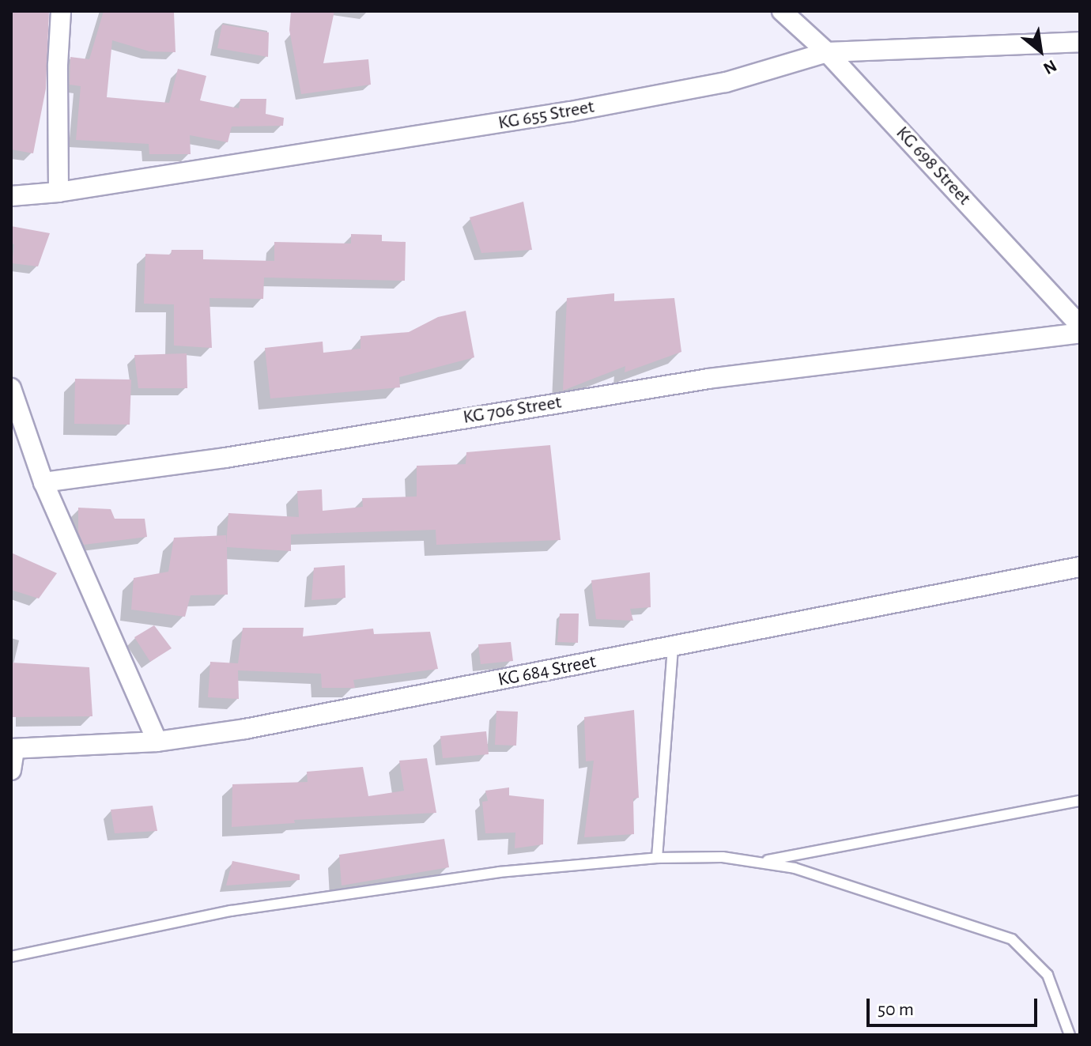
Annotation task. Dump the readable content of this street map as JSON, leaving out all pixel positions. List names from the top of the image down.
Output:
{
  "streets": {
    "street": [
      "KG 655 Street",
      "KG 698 Street",
      "KG 706 Street",
      "KG 684 Street"
    ]
  },
  "crossings": [
    ["KG 655 Street", "KG 698 Street"]
  ],
  "scale_bar": "50 m",
  "north": "bottom right"
}
